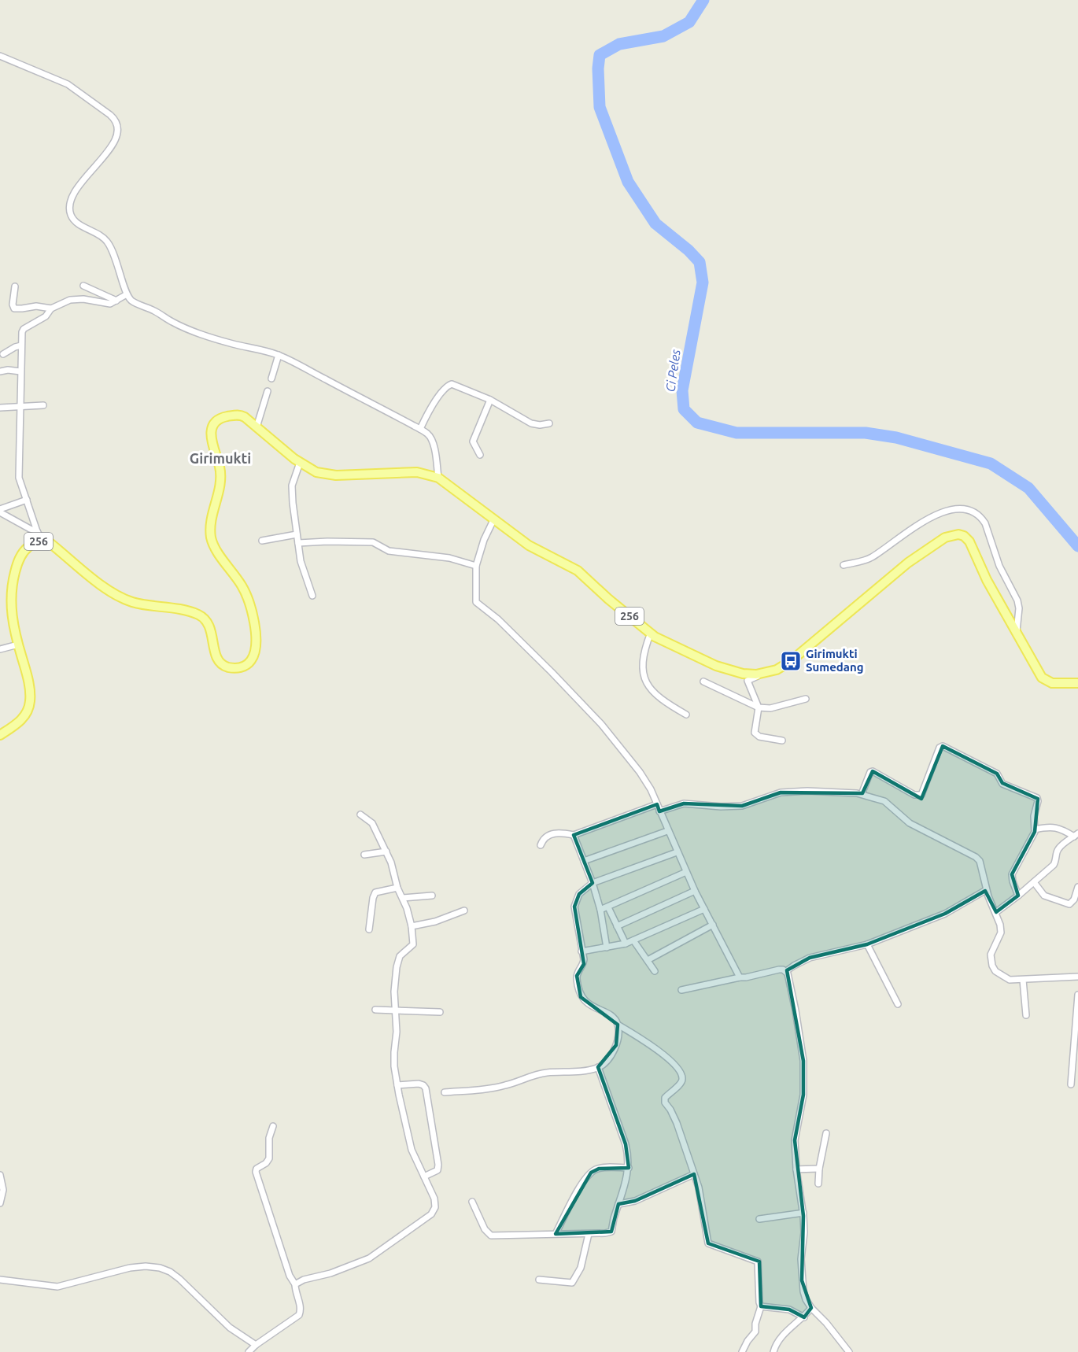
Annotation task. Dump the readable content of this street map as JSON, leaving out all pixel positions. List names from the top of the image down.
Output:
{
  "streets": {
    "main road": ["256"]
  },
  "districts": ["Girimukti"],
  "water": ["Ci Peles"],
  "places": {
    "bus stop": ["Girimukti Sumedang"]
  }
}
